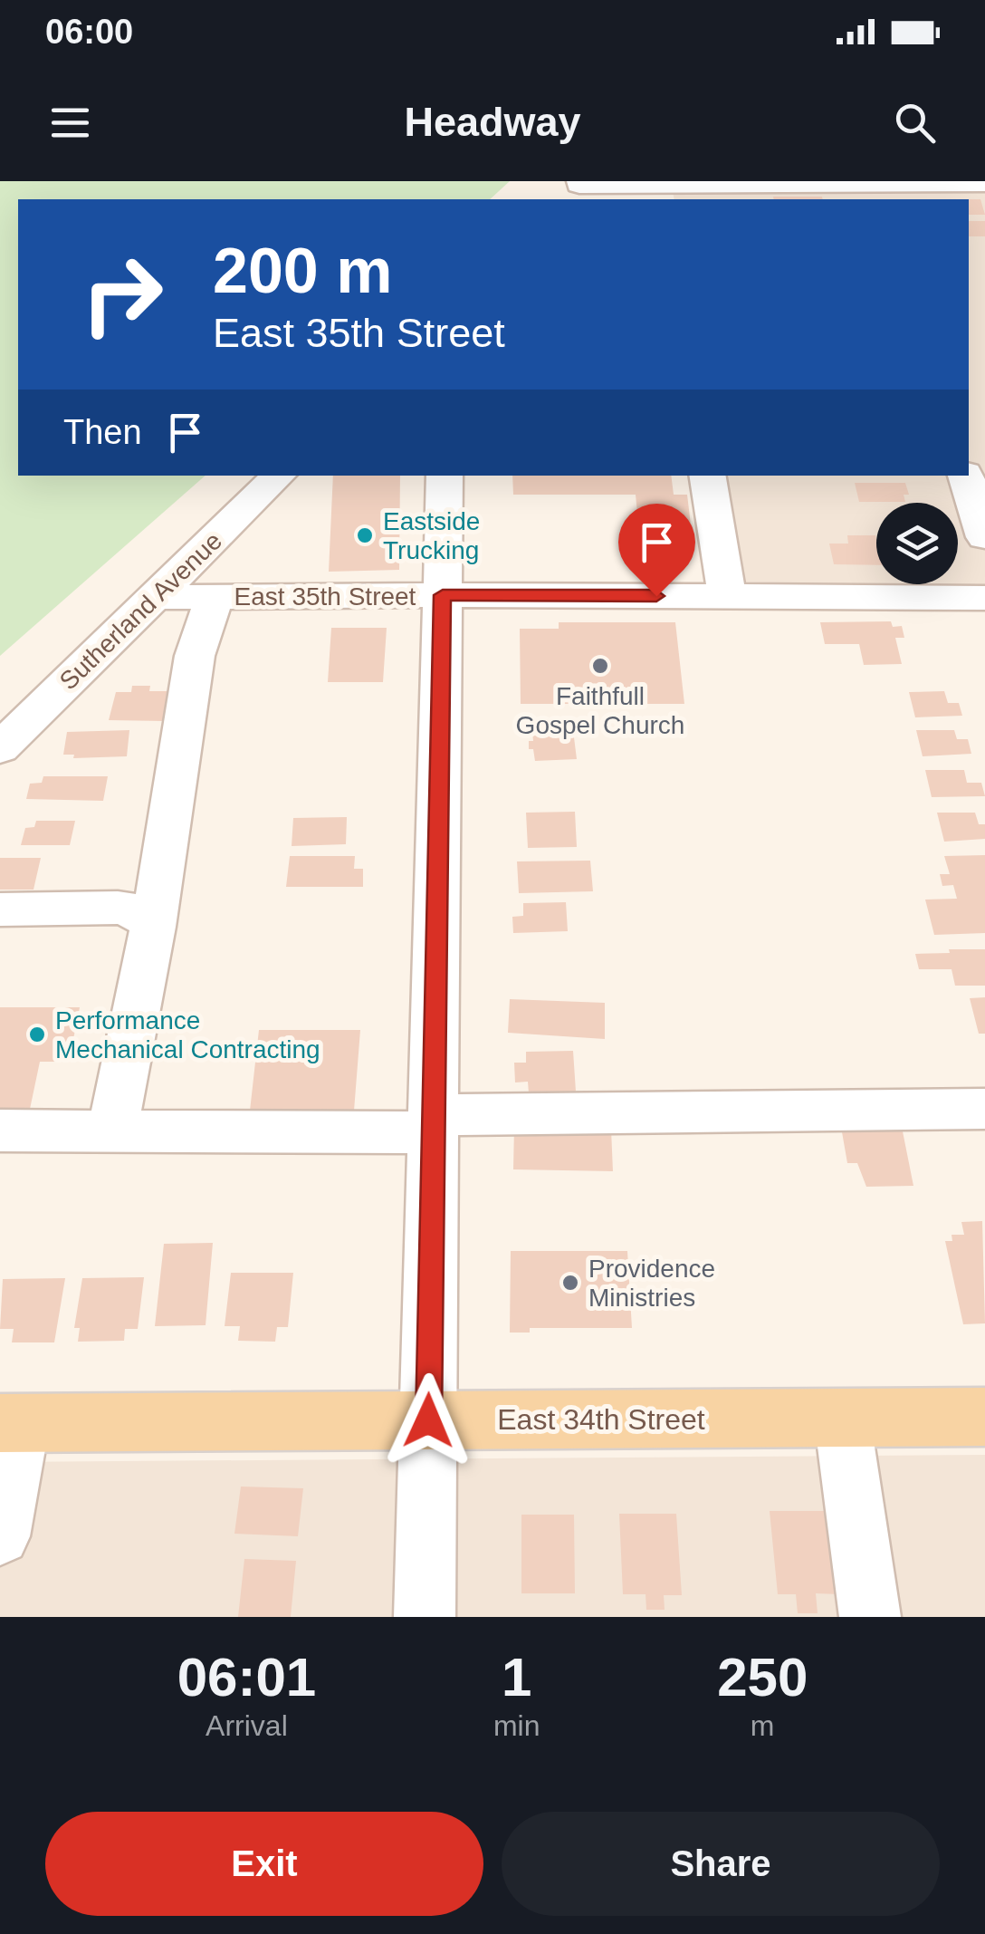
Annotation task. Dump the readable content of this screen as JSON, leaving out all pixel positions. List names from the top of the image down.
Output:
{
  "streets": {
    "main road": ["East 34th Street"],
    "street": ["East 35th Street", "Sutherland Avenue"]
  },
  "crossings": [
    ["East 35th Street", "Sutherland Avenue"]
  ],
  "places": [
    "Eastside Trucking",
    "Faithfull Gospel Church",
    "Performance Mechanical Contracting",
    "Providence Ministries"
  ],
  "page": {
    "status": "06:00",
    "header": "Headway",
    "turn": ["200 m", "East 35th Street"],
    "then": "Then",
    "eta": [
      "06:01",
      "Arrival",
      "1",
      "min",
      "250",
      "m"
    ],
    "buttons": ["Exit", "Share"]
  }
}
